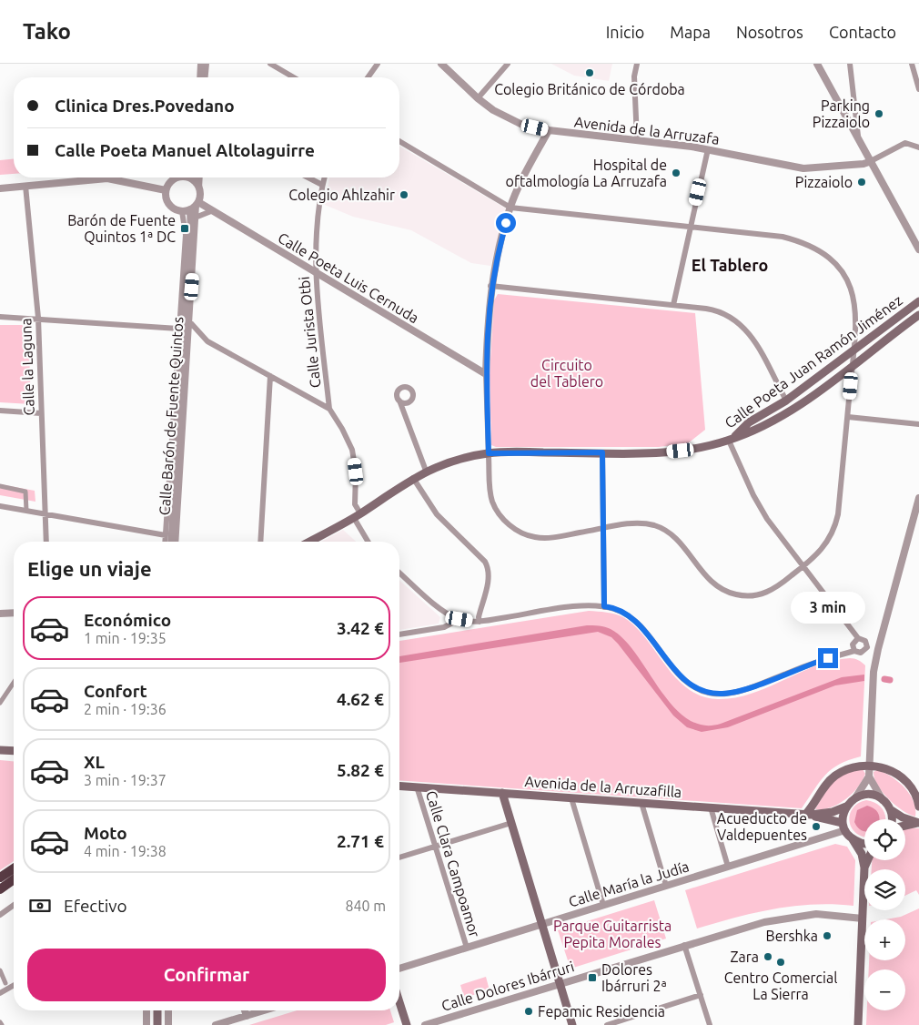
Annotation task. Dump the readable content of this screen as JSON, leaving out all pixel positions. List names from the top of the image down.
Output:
{
  "streets": {
    "main road": ["Calle Poeta Juan Ramón Jiménez", "Avenida de la Arruzafilla"],
    "street": [
      "Avenida de la Arruzafa",
      "Calle Poeta Luis Cernuda",
      "Calle Jurista Otbi",
      "Calle la Laguna",
      "Calle Barón de Fuente Quintos",
      "Calle Clara Campoamor",
      "Calle María la Judía",
      "Calle Dolores Ibárruri"
    ]
  },
  "crossings": [
    ["Calle Poeta Luis Cernuda", "Calle Jurista Otbi"],
    ["Calle Poeta Luis Cernuda", "Calle Barón de Fuente Quintos"],
    ["Avenida de la Arruzafilla", "Calle Clara Campoamor"],
    ["Avenida de la Arruzafilla", "Calle María la Judía"],
    ["Calle Clara Campoamor", "Calle María la Judía"]
  ],
  "districts": ["El Tablero"],
  "parks": ["Circuito del Tablero", "Parque Guitarrista Pepita Morales"],
  "places": {
    "other": [
      "Colegio Británico de Córdoba",
      "Parking Pizzaiolo",
      "Hospital de oftalmología La Arruzafa",
      "Pizzaiolo",
      "Colegio Ahlzahir",
      "Acueducto de Valdepuentes",
      "Bershka",
      "Zara",
      "Centro Comercial La Sierra",
      "Fepamic Residencia"
    ],
    "transit": ["Barón de Fuente Quintos 1ª DC", "Dolores Ibárruri 2ª"]
  },
  "page": {
    "header": "Tako",
    "nav": [
      "Inicio",
      "Mapa",
      "Nosotros",
      "Contacto"
    ],
    "banner": ["Clinica Dres.Povedano", "Calle Poeta Manuel Altolaguirre"],
    "heading": "Elige un viaje",
    "bubble": "3 min",
    "list": [
      {
        "name": "Económico",
        "note": "1 min · 19:35",
        "value": "3.42 €"
      },
      {
        "name": "Confort",
        "note": "2 min · 19:36",
        "value": "4.62 €"
      },
      {
        "name": "XL",
        "note": "3 min · 19:37",
        "value": "5.82 €"
      },
      {
        "name": "Moto",
        "note": "4 min · 19:38",
        "value": "2.71 €"
      }
    ],
    "map_buttons": ["+", "−"],
    "pay": ["Efectivo", "840 m"],
    "buttons": "Confirmar"
  }
}
